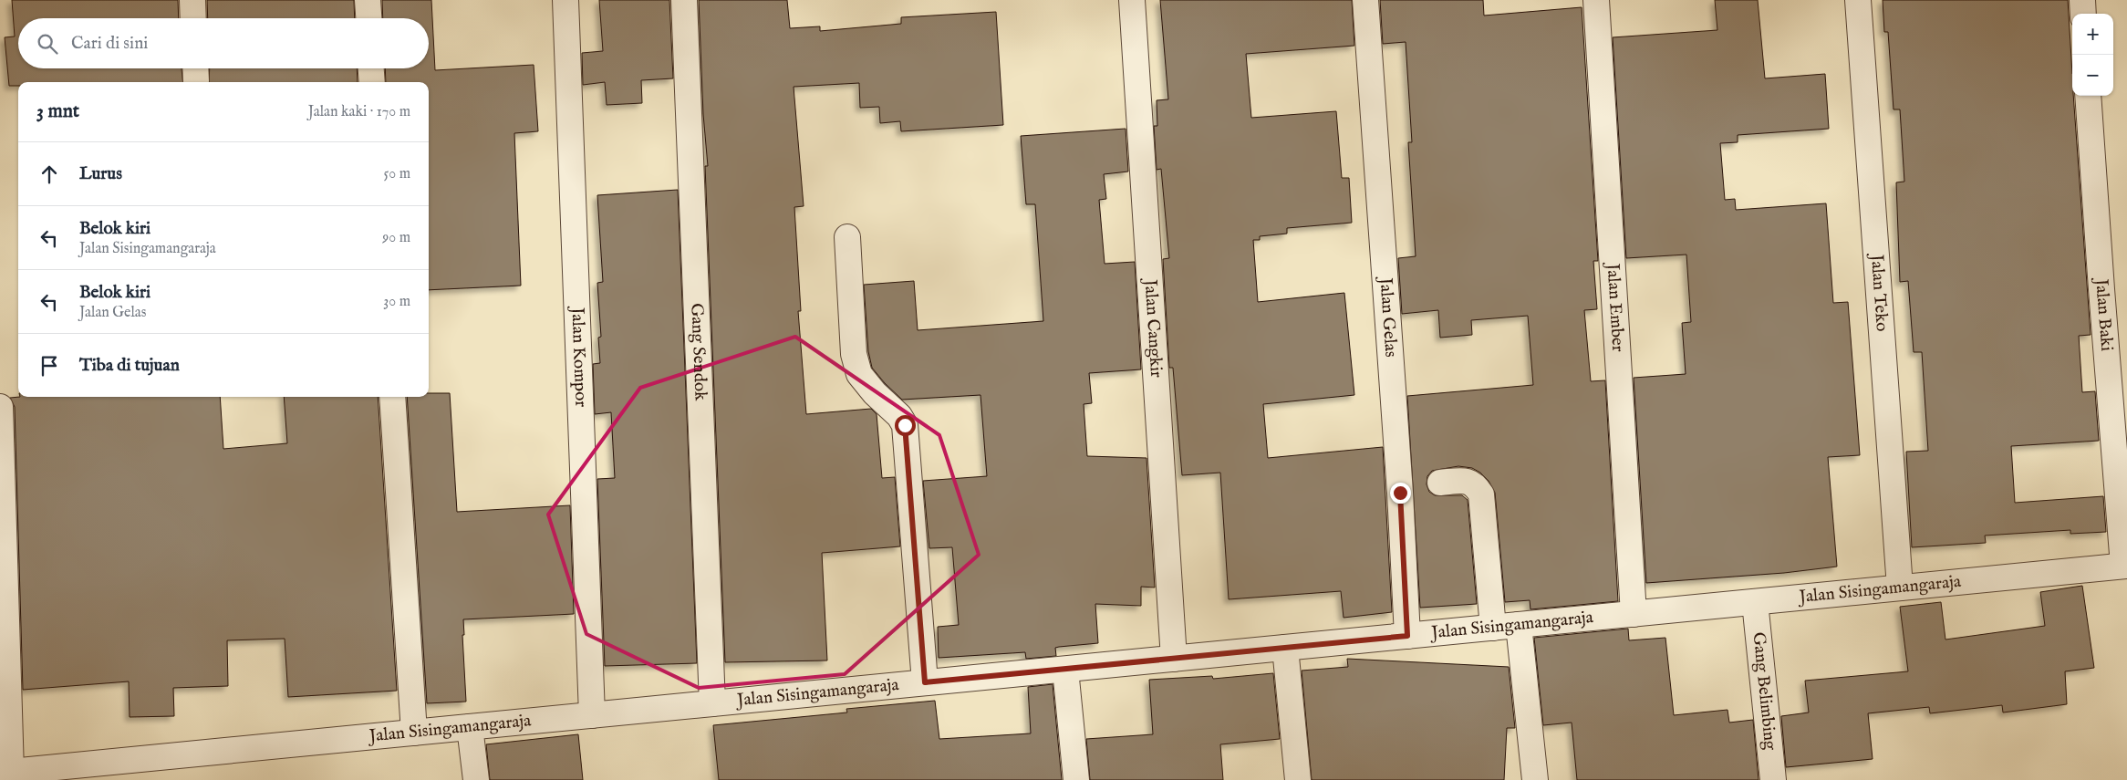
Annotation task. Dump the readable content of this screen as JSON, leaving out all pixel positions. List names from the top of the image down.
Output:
{
  "streets": {
    "street": [
      "Jalan Teko",
      "Jalan Ember",
      "Jalan Baki",
      "Jalan Gelas",
      "Jalan Cangkir",
      "Gang Sendok",
      "Jalan Kompor",
      "Jalan Sisingamangaraja",
      "Gang Belimbing"
    ]
  },
  "crossings": [
    ["Jalan Teko", "Jalan Sisingamangaraja"],
    ["Jalan Ember", "Jalan Sisingamangaraja"],
    ["Jalan Baki", "Jalan Sisingamangaraja"],
    ["Jalan Gelas", "Jalan Sisingamangaraja"],
    ["Jalan Cangkir", "Jalan Sisingamangaraja"],
    ["Gang Sendok", "Jalan Sisingamangaraja"],
    ["Jalan Kompor", "Jalan Sisingamangaraja"],
    ["Jalan Sisingamangaraja", "Gang Belimbing"]
  ],
  "page": {
    "map_buttons": ["+", "−"],
    "search": "Cari di sini",
    "heading": ["3 mnt", "Jalan kaki · 170 m"],
    "list": [
      ["Lurus", "50 m"],
      ["Belok kiri", "Jalan Sisingamangaraja", "90 m"],
      ["Belok kiri", "Jalan Gelas", "30 m"],
      "Tiba di tujuan"
    ]
  }
}
